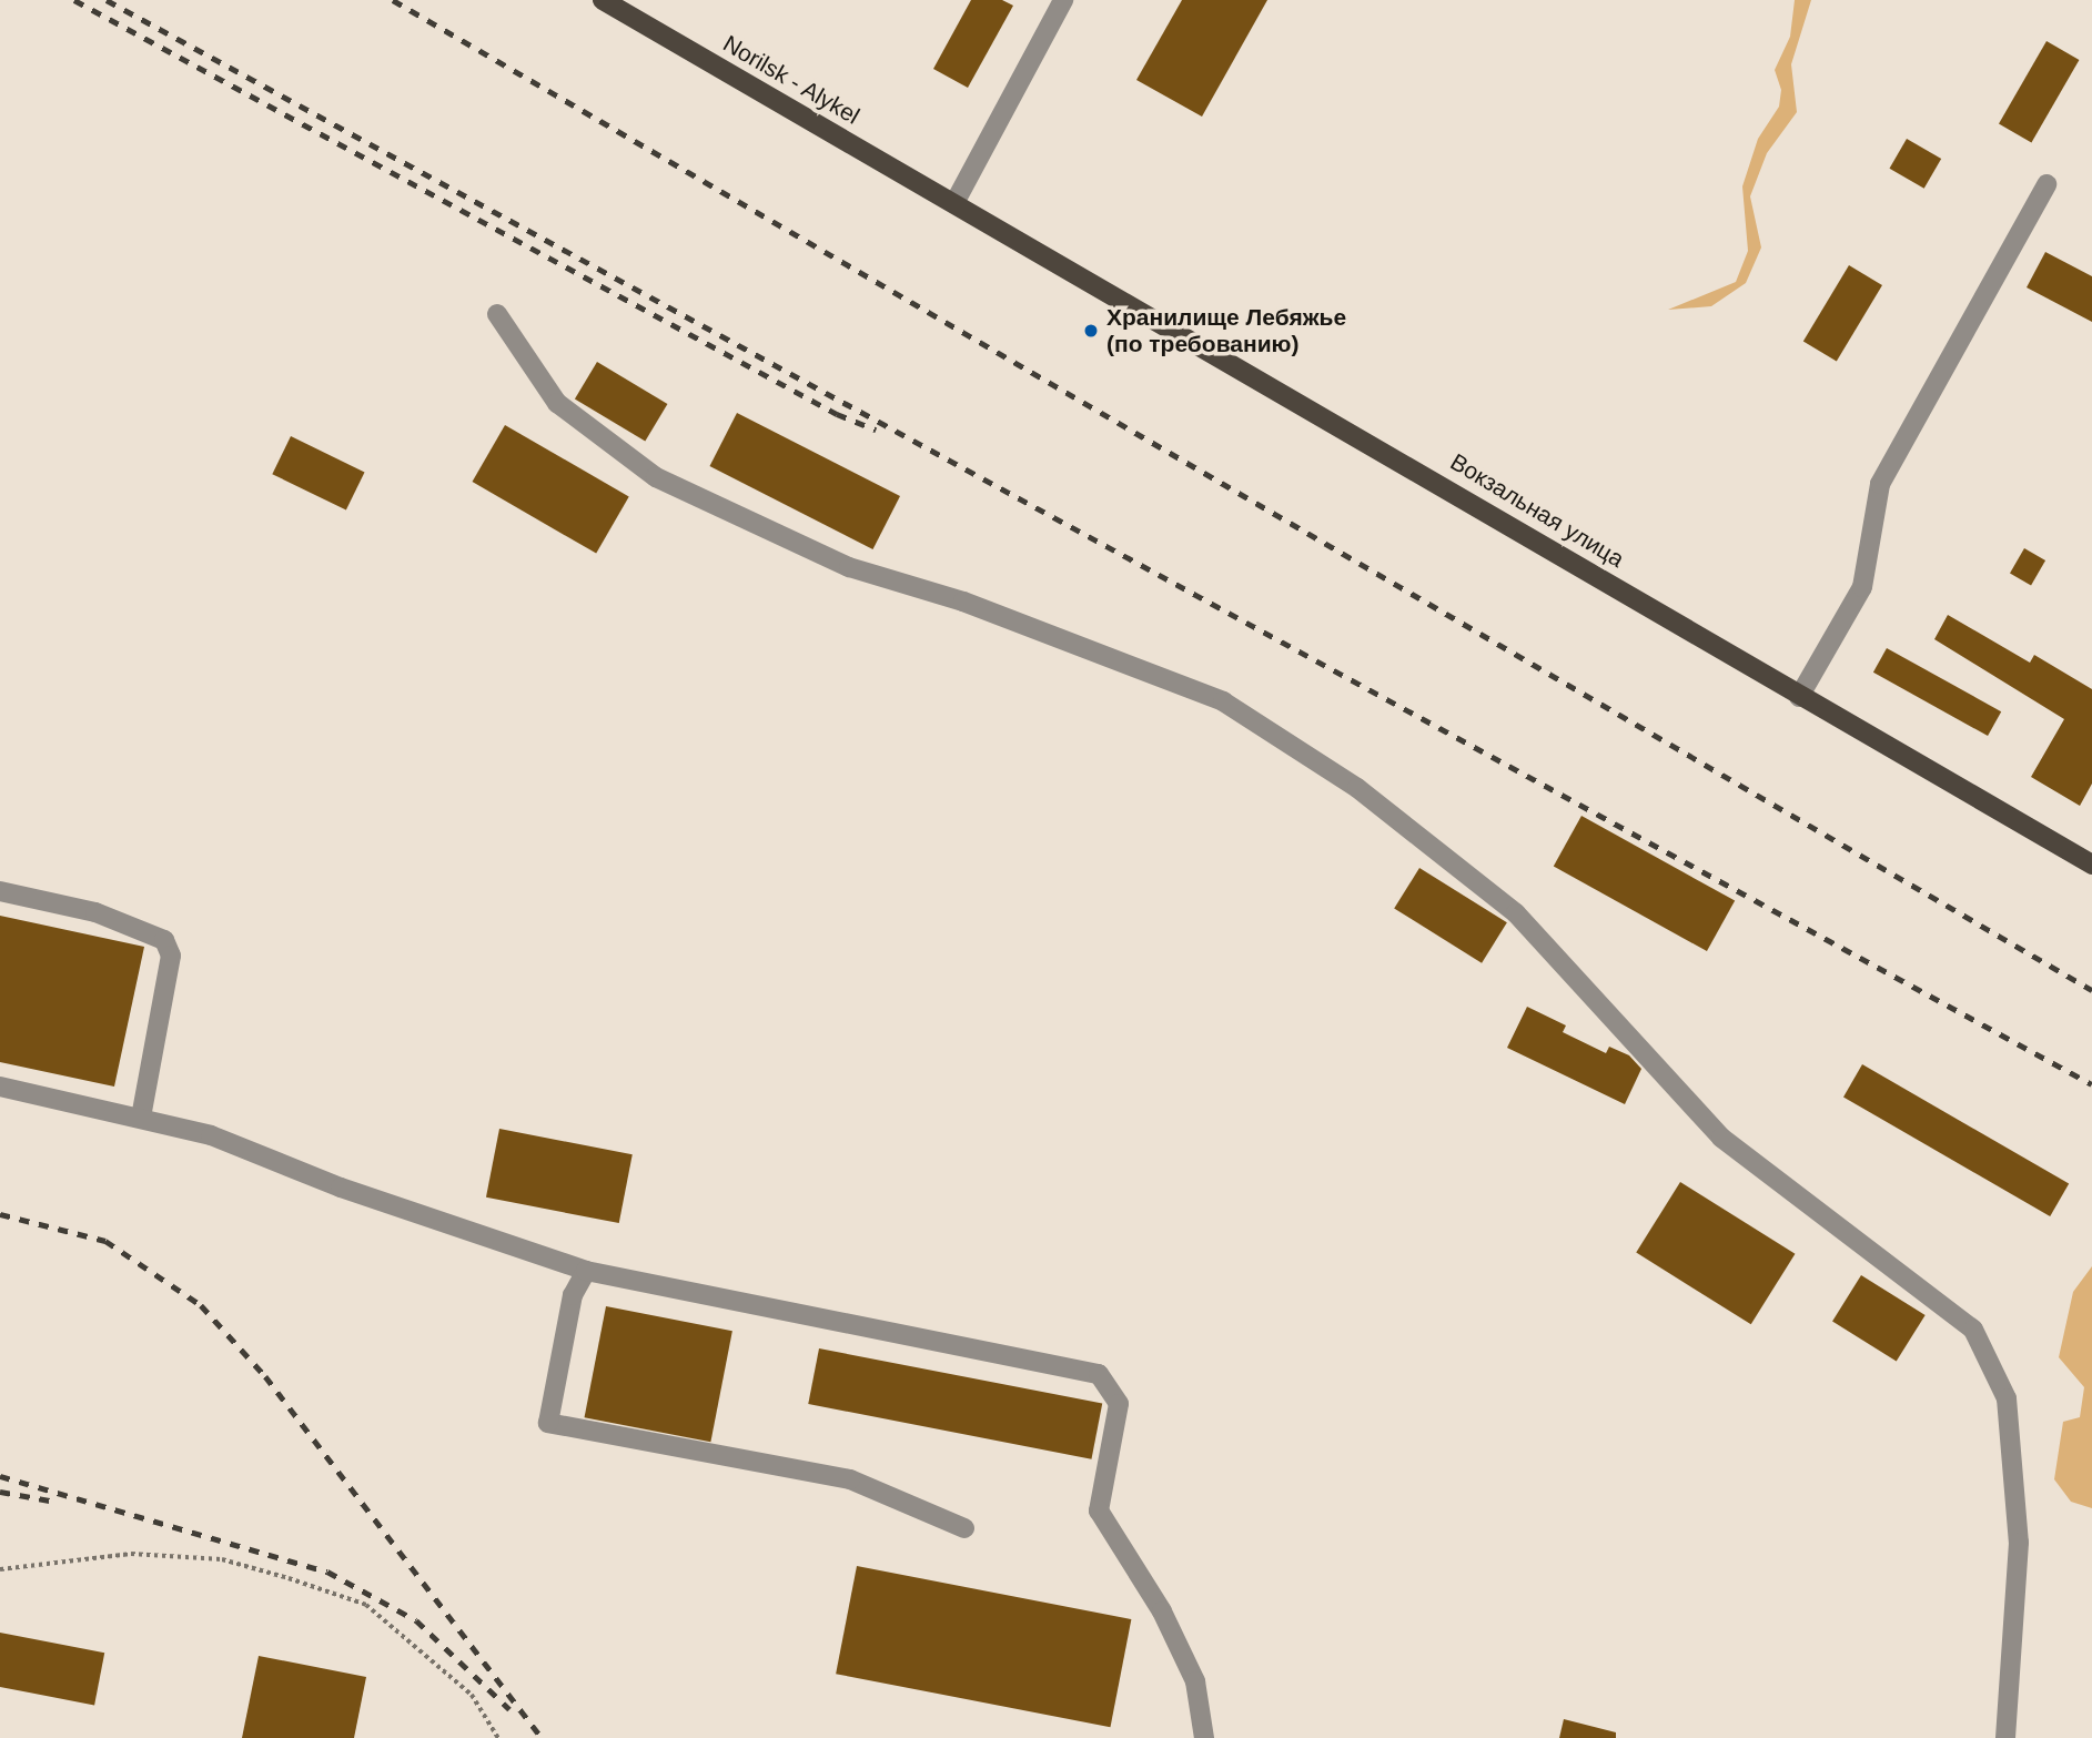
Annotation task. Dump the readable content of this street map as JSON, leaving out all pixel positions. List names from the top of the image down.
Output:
{
  "streets": {
    "main road": ["Norilsk - Alykel", "Вокзальная улица"]
  },
  "crossings": [
    ["Norilsk - Alykel", "Вокзальная улица"]
  ],
  "places": ["Хранилище Лебяжье (по требованию)"]
}
